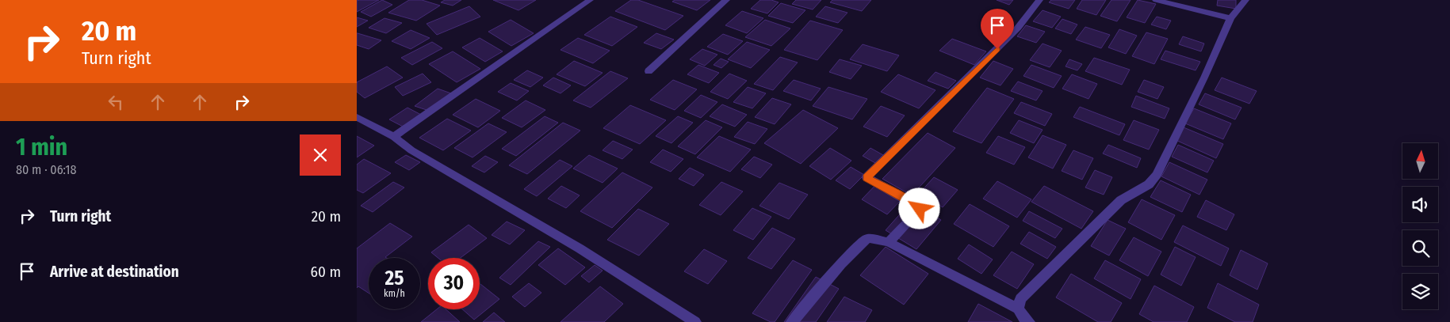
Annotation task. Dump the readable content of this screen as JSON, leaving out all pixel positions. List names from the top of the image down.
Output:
{
  "north": "top",
  "page": {
    "turn": ["20 m", "Turn right"],
    "heading": ["1 min", "80 m · 06:18"],
    "list": [
      {
        "name": "Turn right",
        "value": "20 m"
      },
      {
        "name": "Arrive at destination",
        "value": "60 m"
      }
    ],
    "speed": "25 km/h",
    "limit": "30"
  }
}
